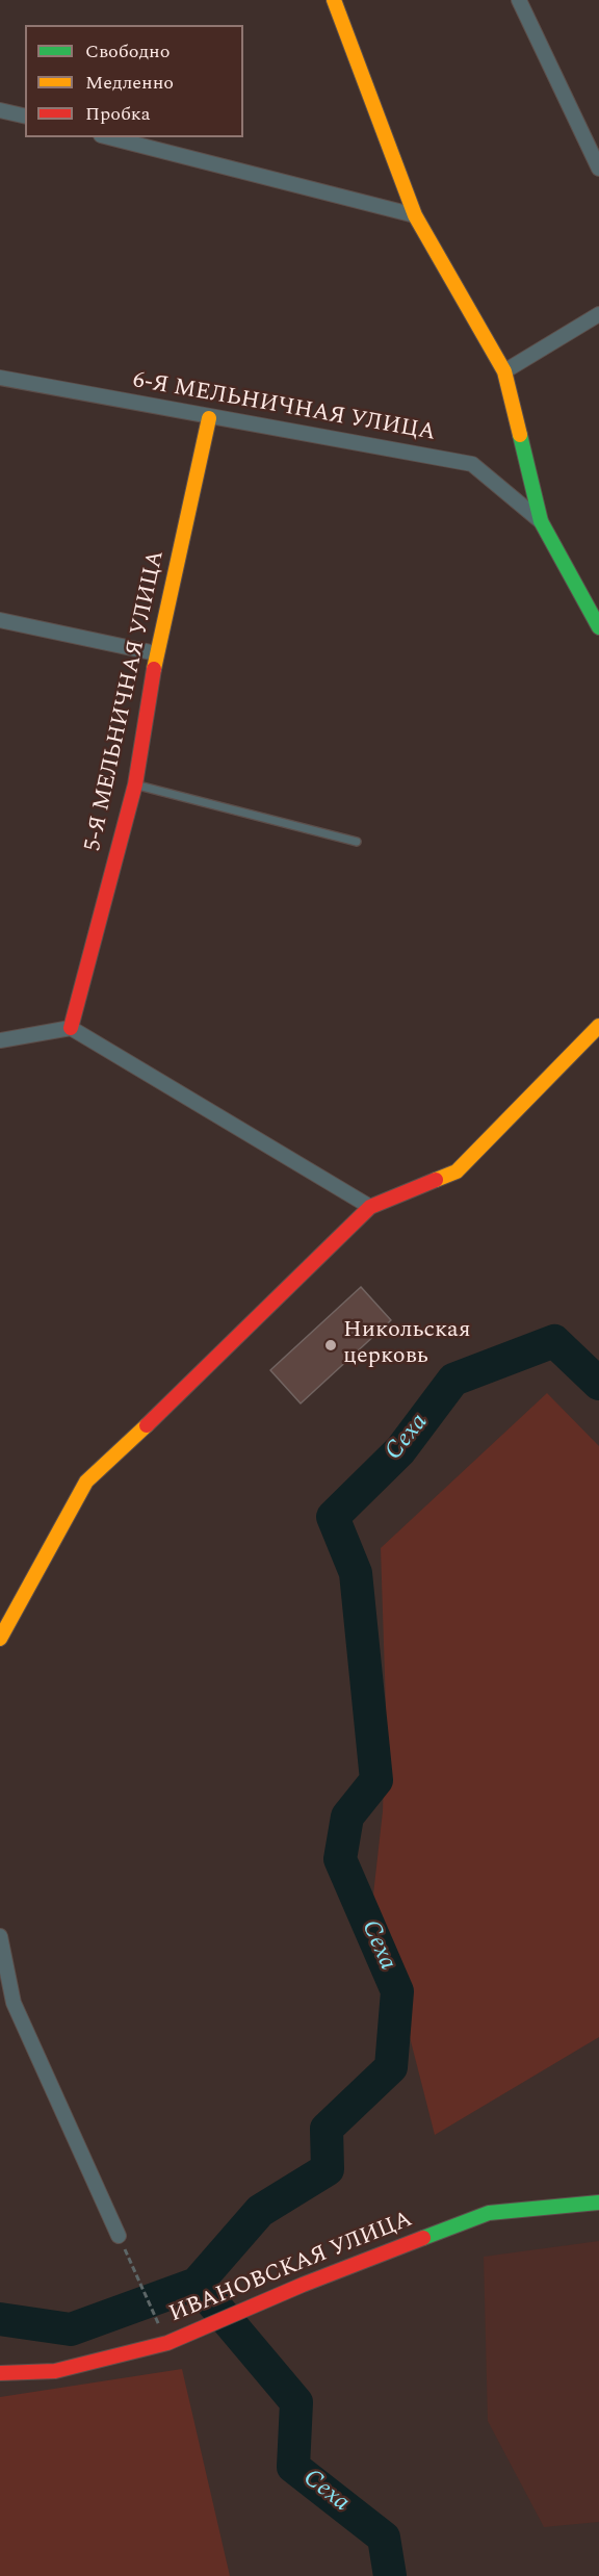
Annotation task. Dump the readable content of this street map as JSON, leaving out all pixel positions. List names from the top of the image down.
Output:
{
  "streets": {
    "street": ["6-Я МЕЛЬНИЧНАЯ УЛИЦА", "5-Я МЕЛЬНИЧНАЯ УЛИЦА", "ИВАНОВСКАЯ УЛИЦА"]
  },
  "crossings": [
    ["6-Я МЕЛЬНИЧНАЯ УЛИЦА", "5-Я МЕЛЬНИЧНАЯ УЛИЦА"]
  ],
  "water": ["Сеха"],
  "places": ["Никольская церковь"],
  "legend": ["Свободно", "Медленно", "Пробка"]
}
